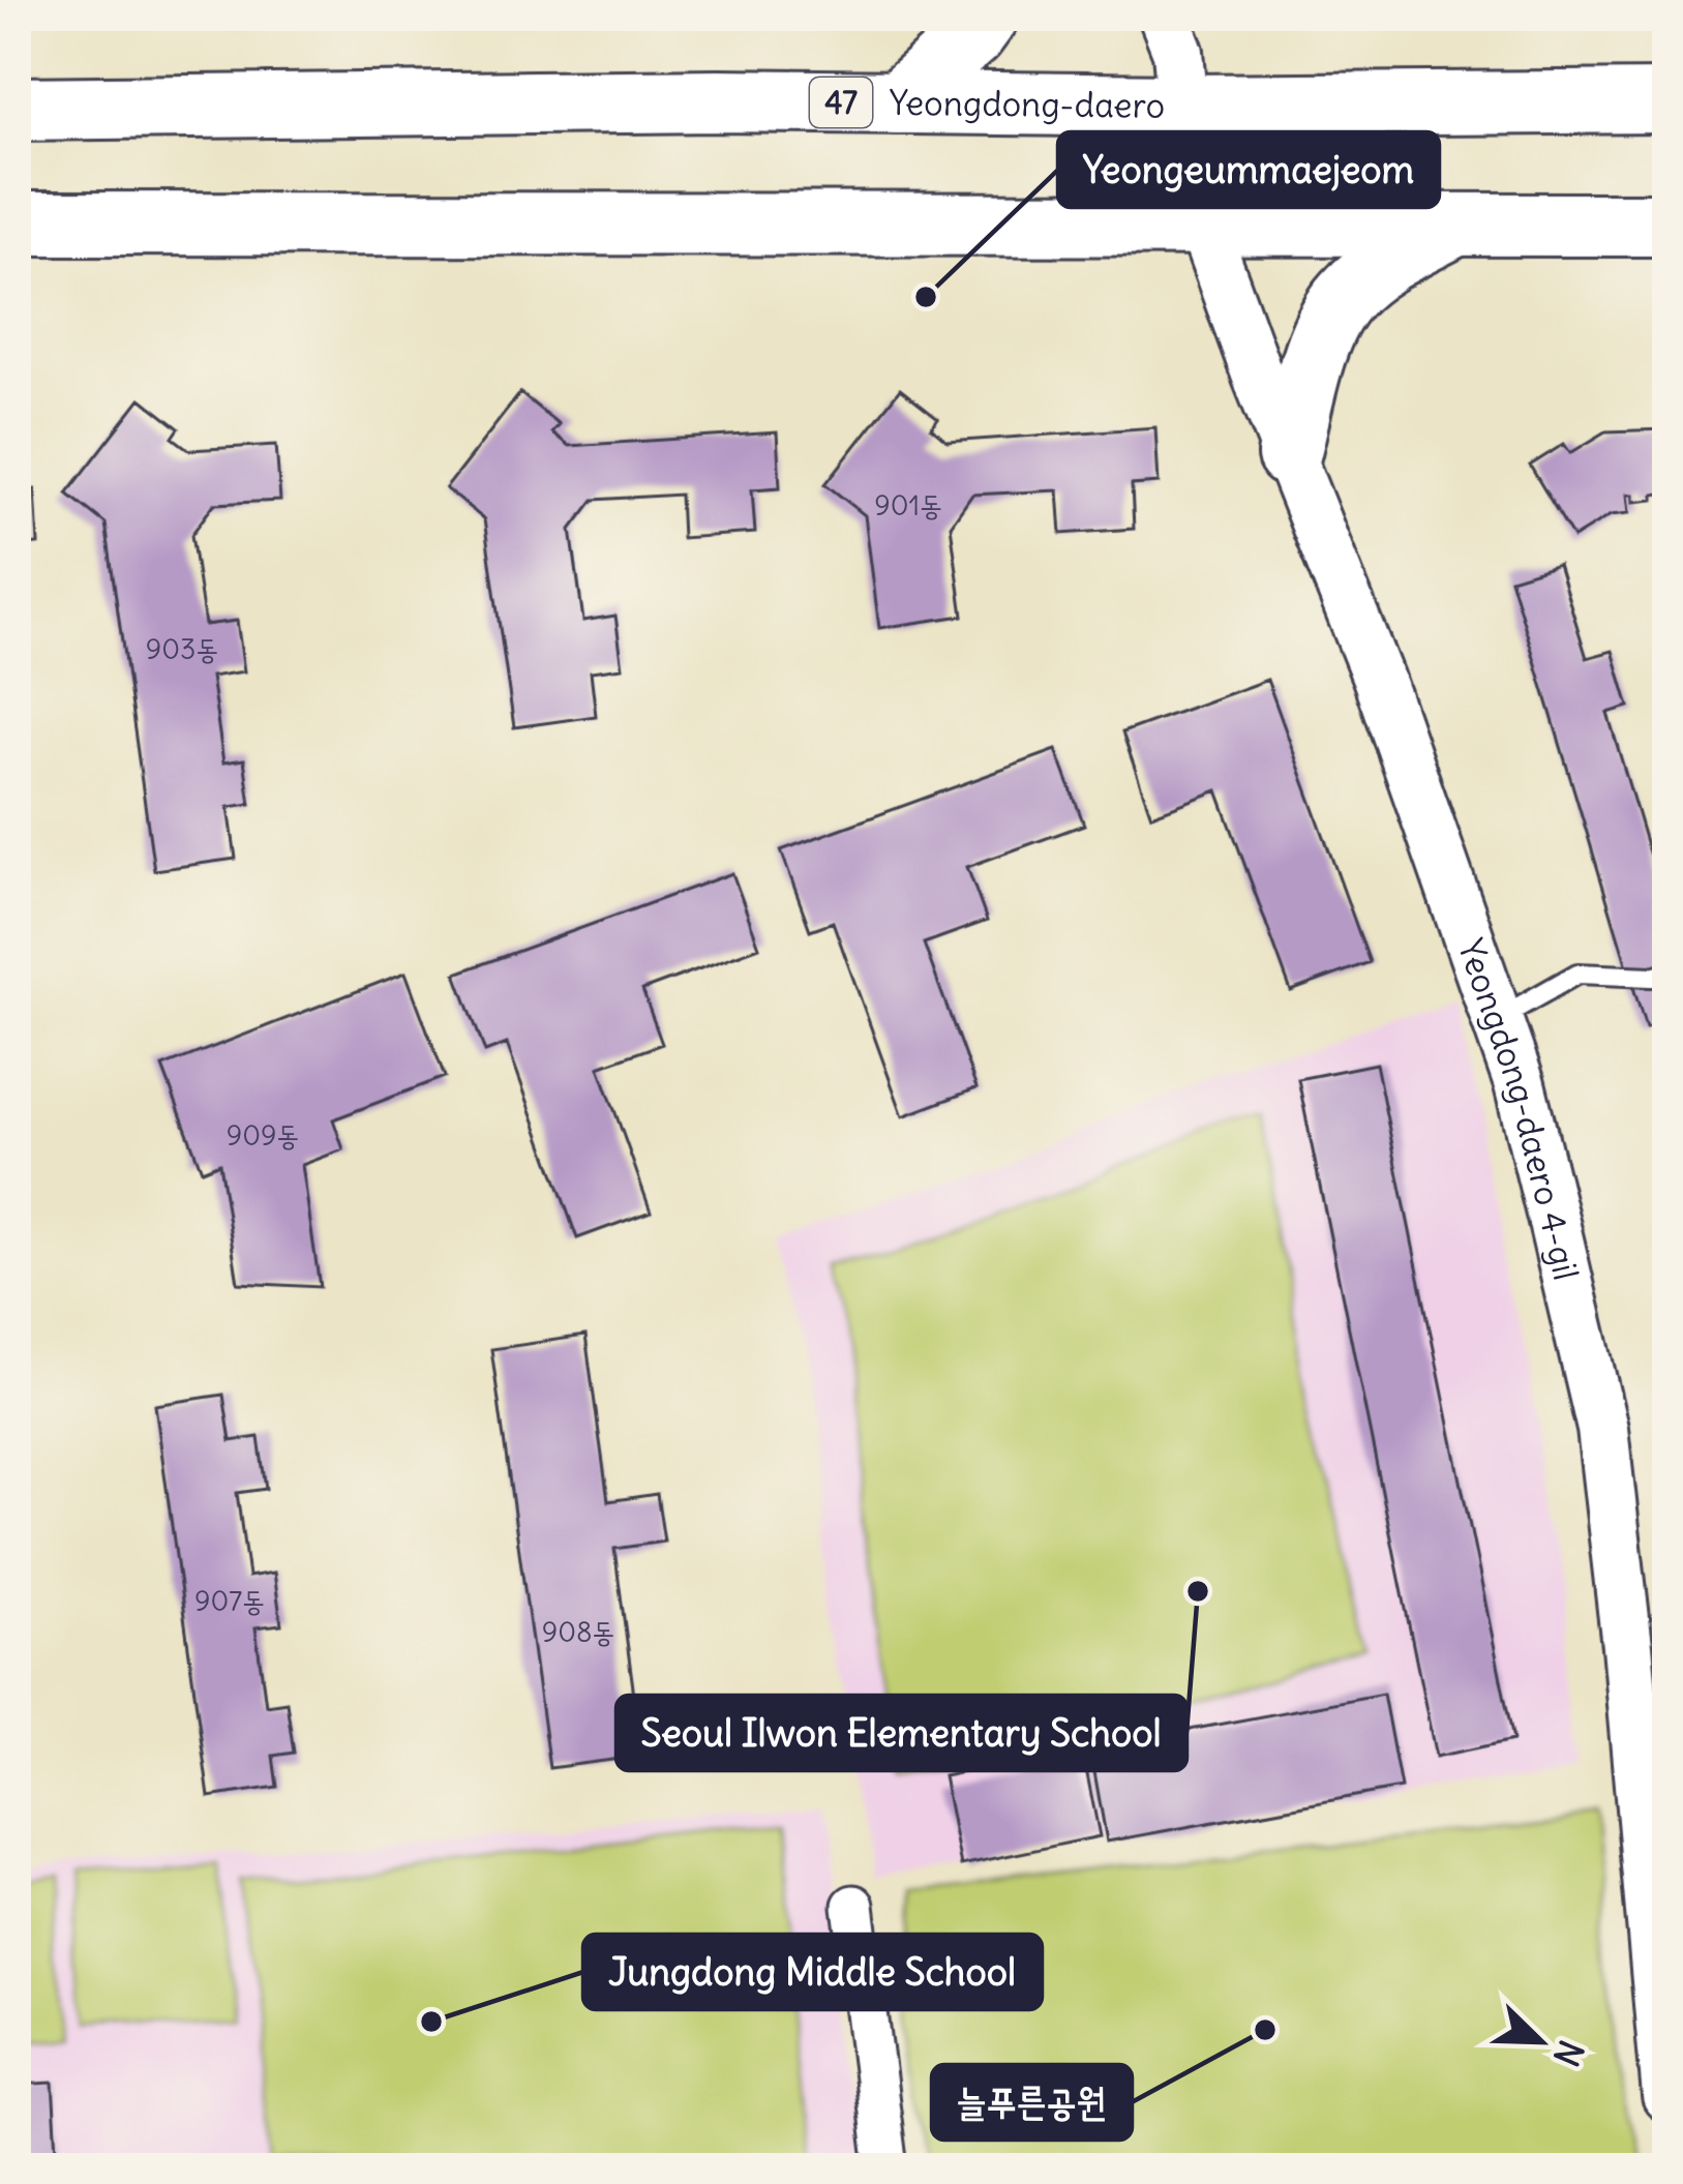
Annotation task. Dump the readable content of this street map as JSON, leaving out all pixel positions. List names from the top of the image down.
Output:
{
  "streets": {
    "main road": ["47", "Yeongdong-daero"],
    "street": ["Yeongdong-daero 4-gil"]
  },
  "crossings": [
    ["Yeongdong-daero", "Yeongdong-daero 4-gil"]
  ],
  "places": [
    "Yeongeummaejeom",
    "Seoul Ilwon Elementary School",
    "Jungdong Middle School",
    "늘푸른공원"
  ],
  "house_numbers": [
    "901동",
    "903동",
    "909동",
    "907동",
    "908동"
  ],
  "north": "bottom right"
}
